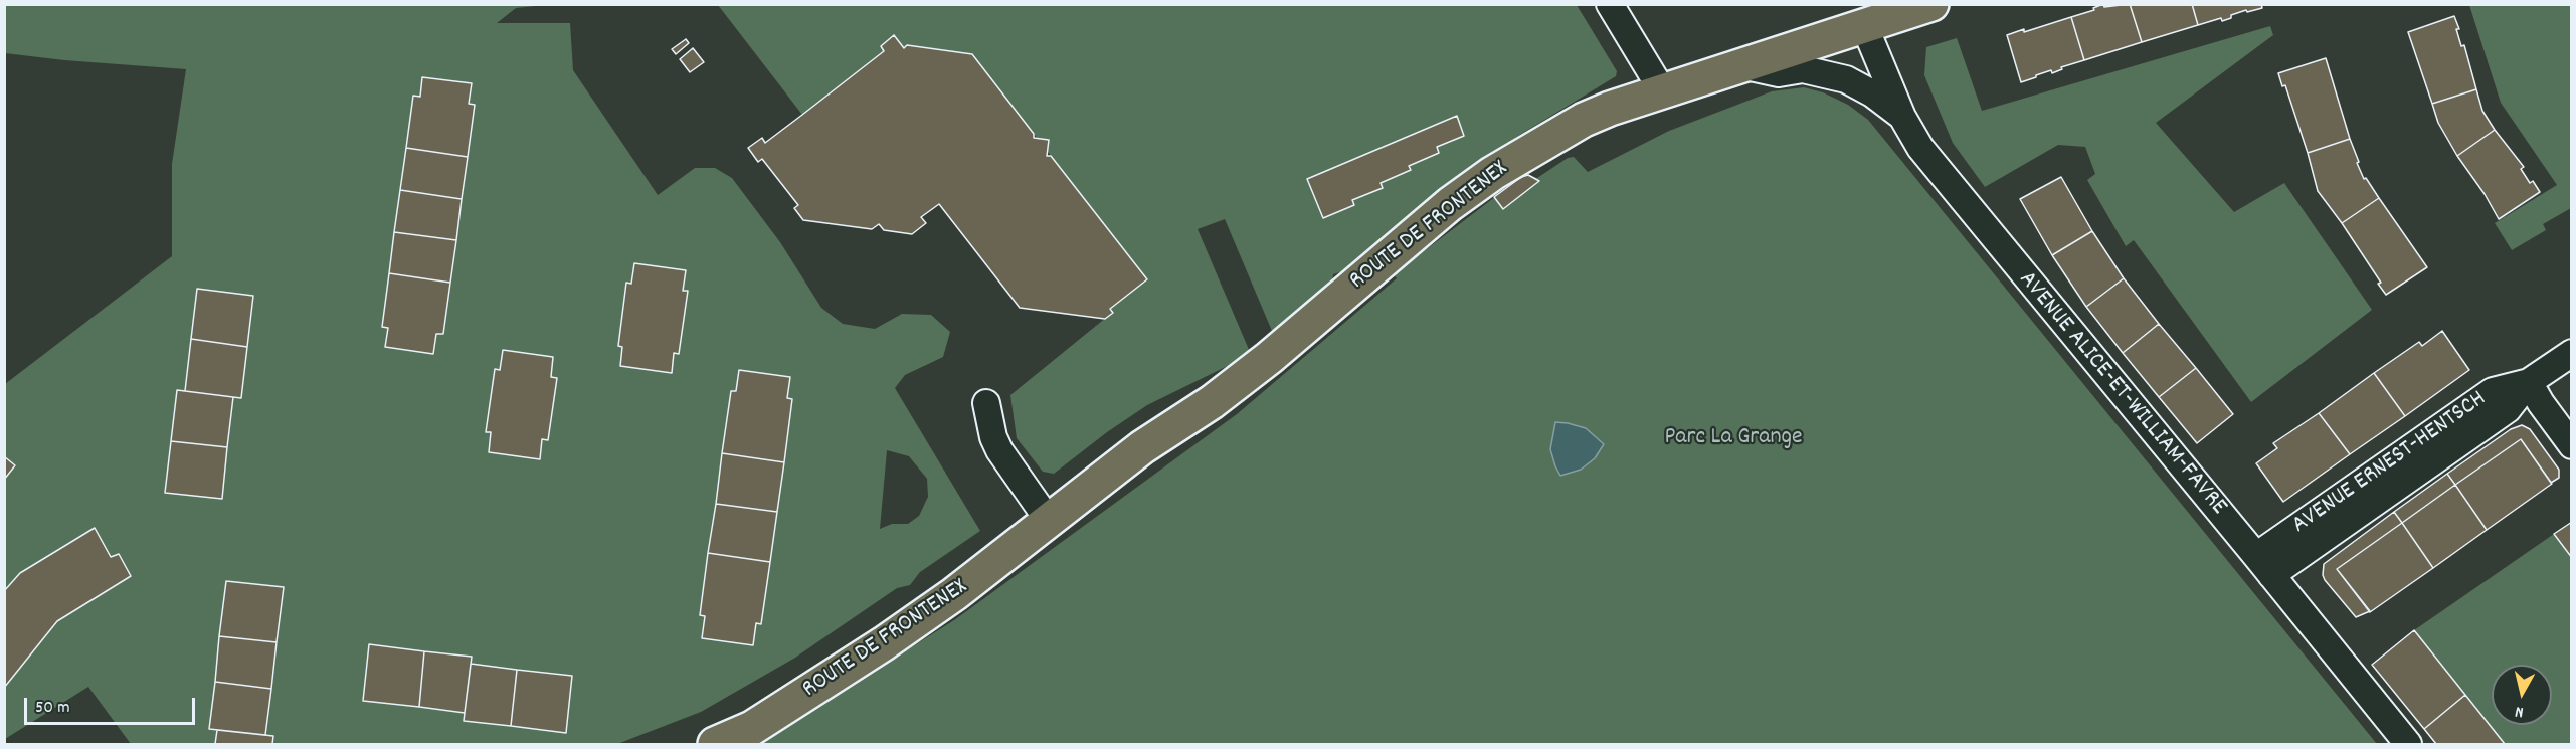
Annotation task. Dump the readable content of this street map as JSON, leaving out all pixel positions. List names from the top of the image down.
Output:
{
  "streets": {
    "main road": ["ROUTE DE FRONTENEX"],
    "street": ["AVENUE ALICE-ET-WILLIAM-FAVRE", "AVENUE ERNEST-HENTSCH"]
  },
  "crossings": [
    ["ROUTE DE FRONTENEX", "AVENUE ALICE-ET-WILLIAM-FAVRE"],
    ["AVENUE ALICE-ET-WILLIAM-FAVRE", "AVENUE ERNEST-HENTSCH"]
  ],
  "parks": ["Parc La Grange"],
  "scale_bar": "50 m",
  "north": "bottom"
}
